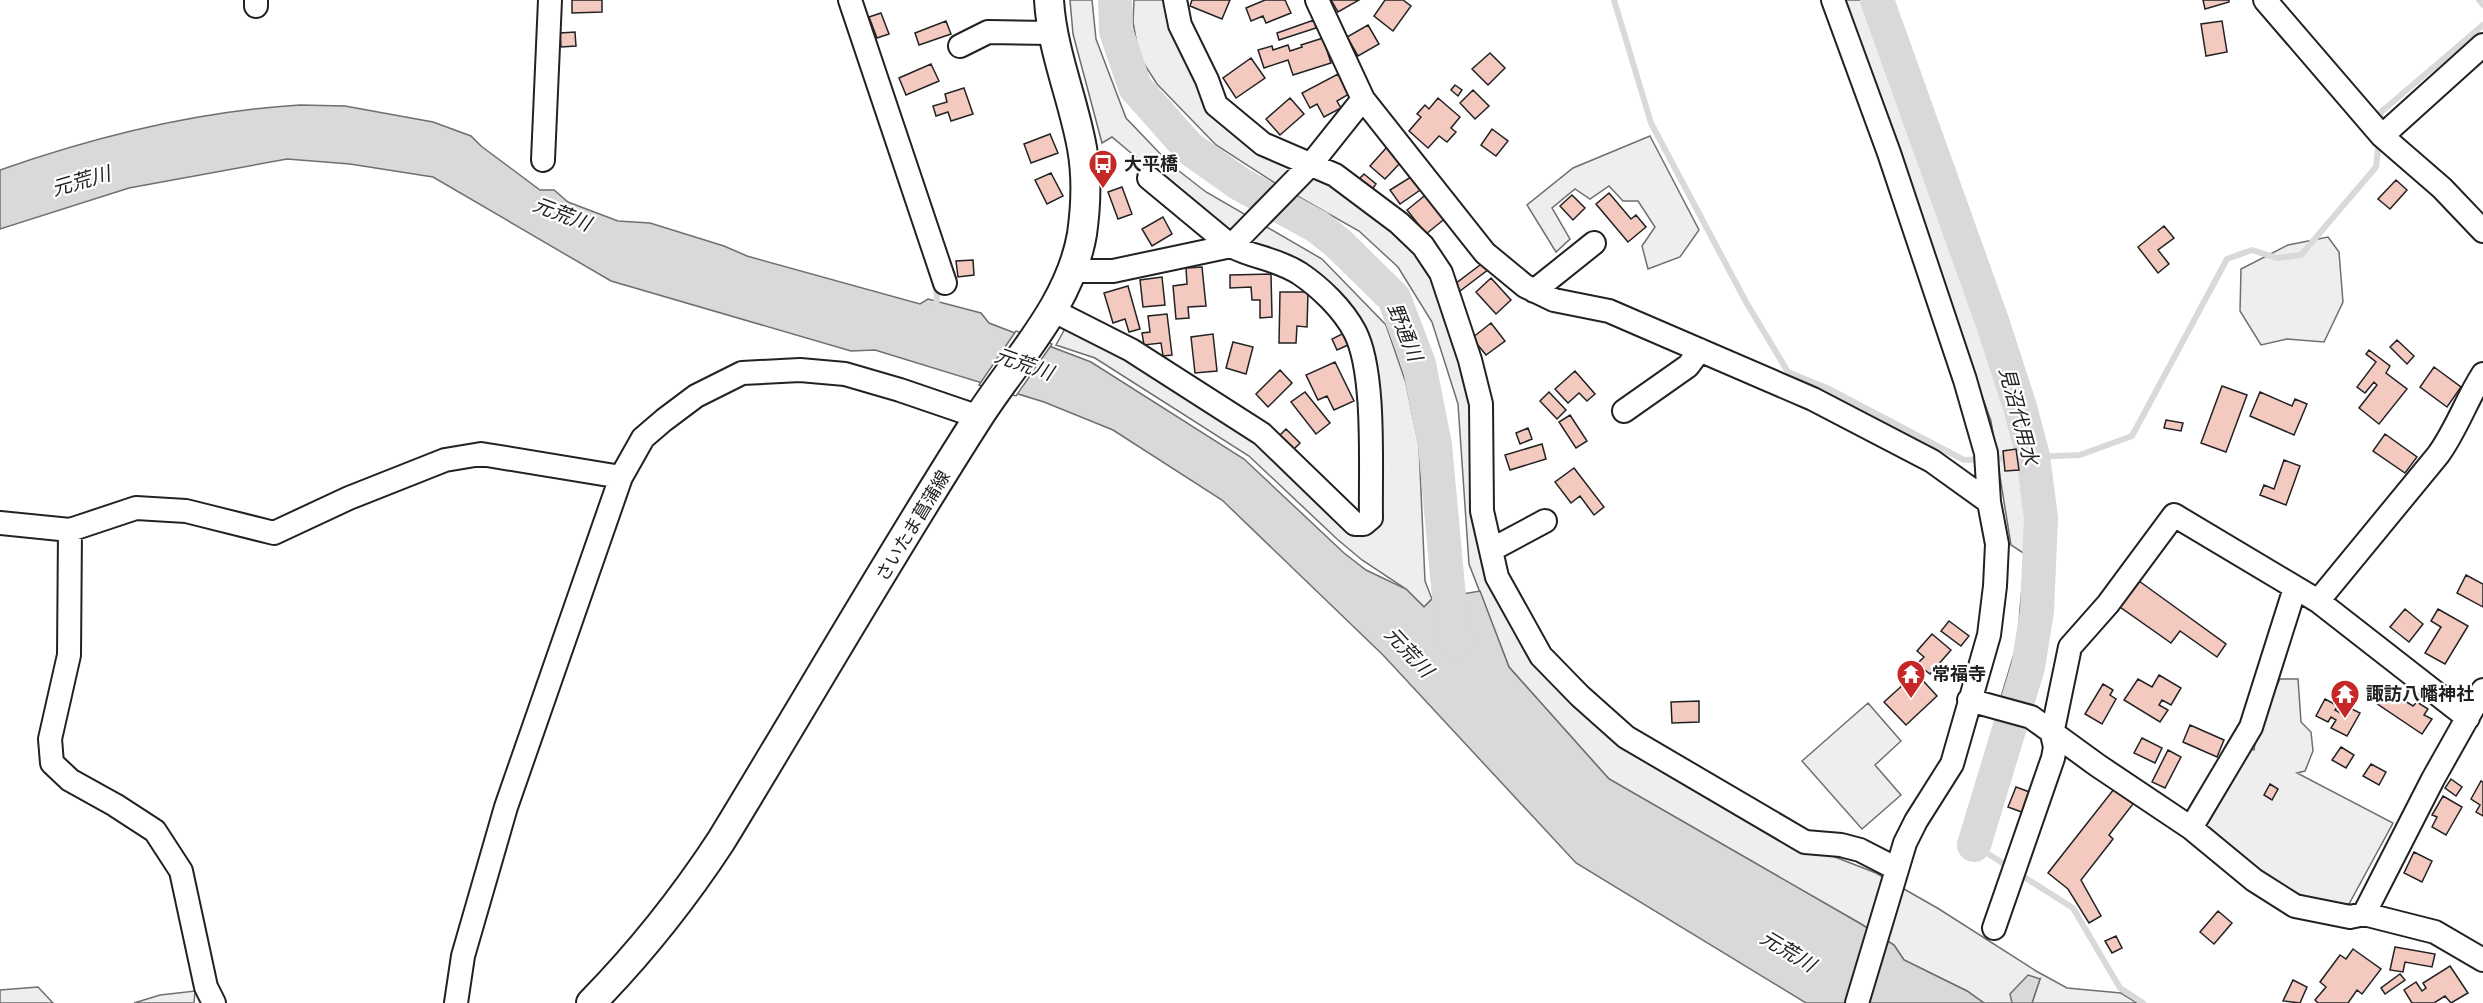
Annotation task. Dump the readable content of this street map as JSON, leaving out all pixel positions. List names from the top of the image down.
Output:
{
  "streets": {
    "main road": ["さいたま菖蒲線"]
  },
  "water": ["元荒川", "野通川", "見沼代用水"],
  "places": {
    "bus stop": ["大平橋"],
    "temple": ["常福寺", "諏訪八幡神社"]
  }
}
